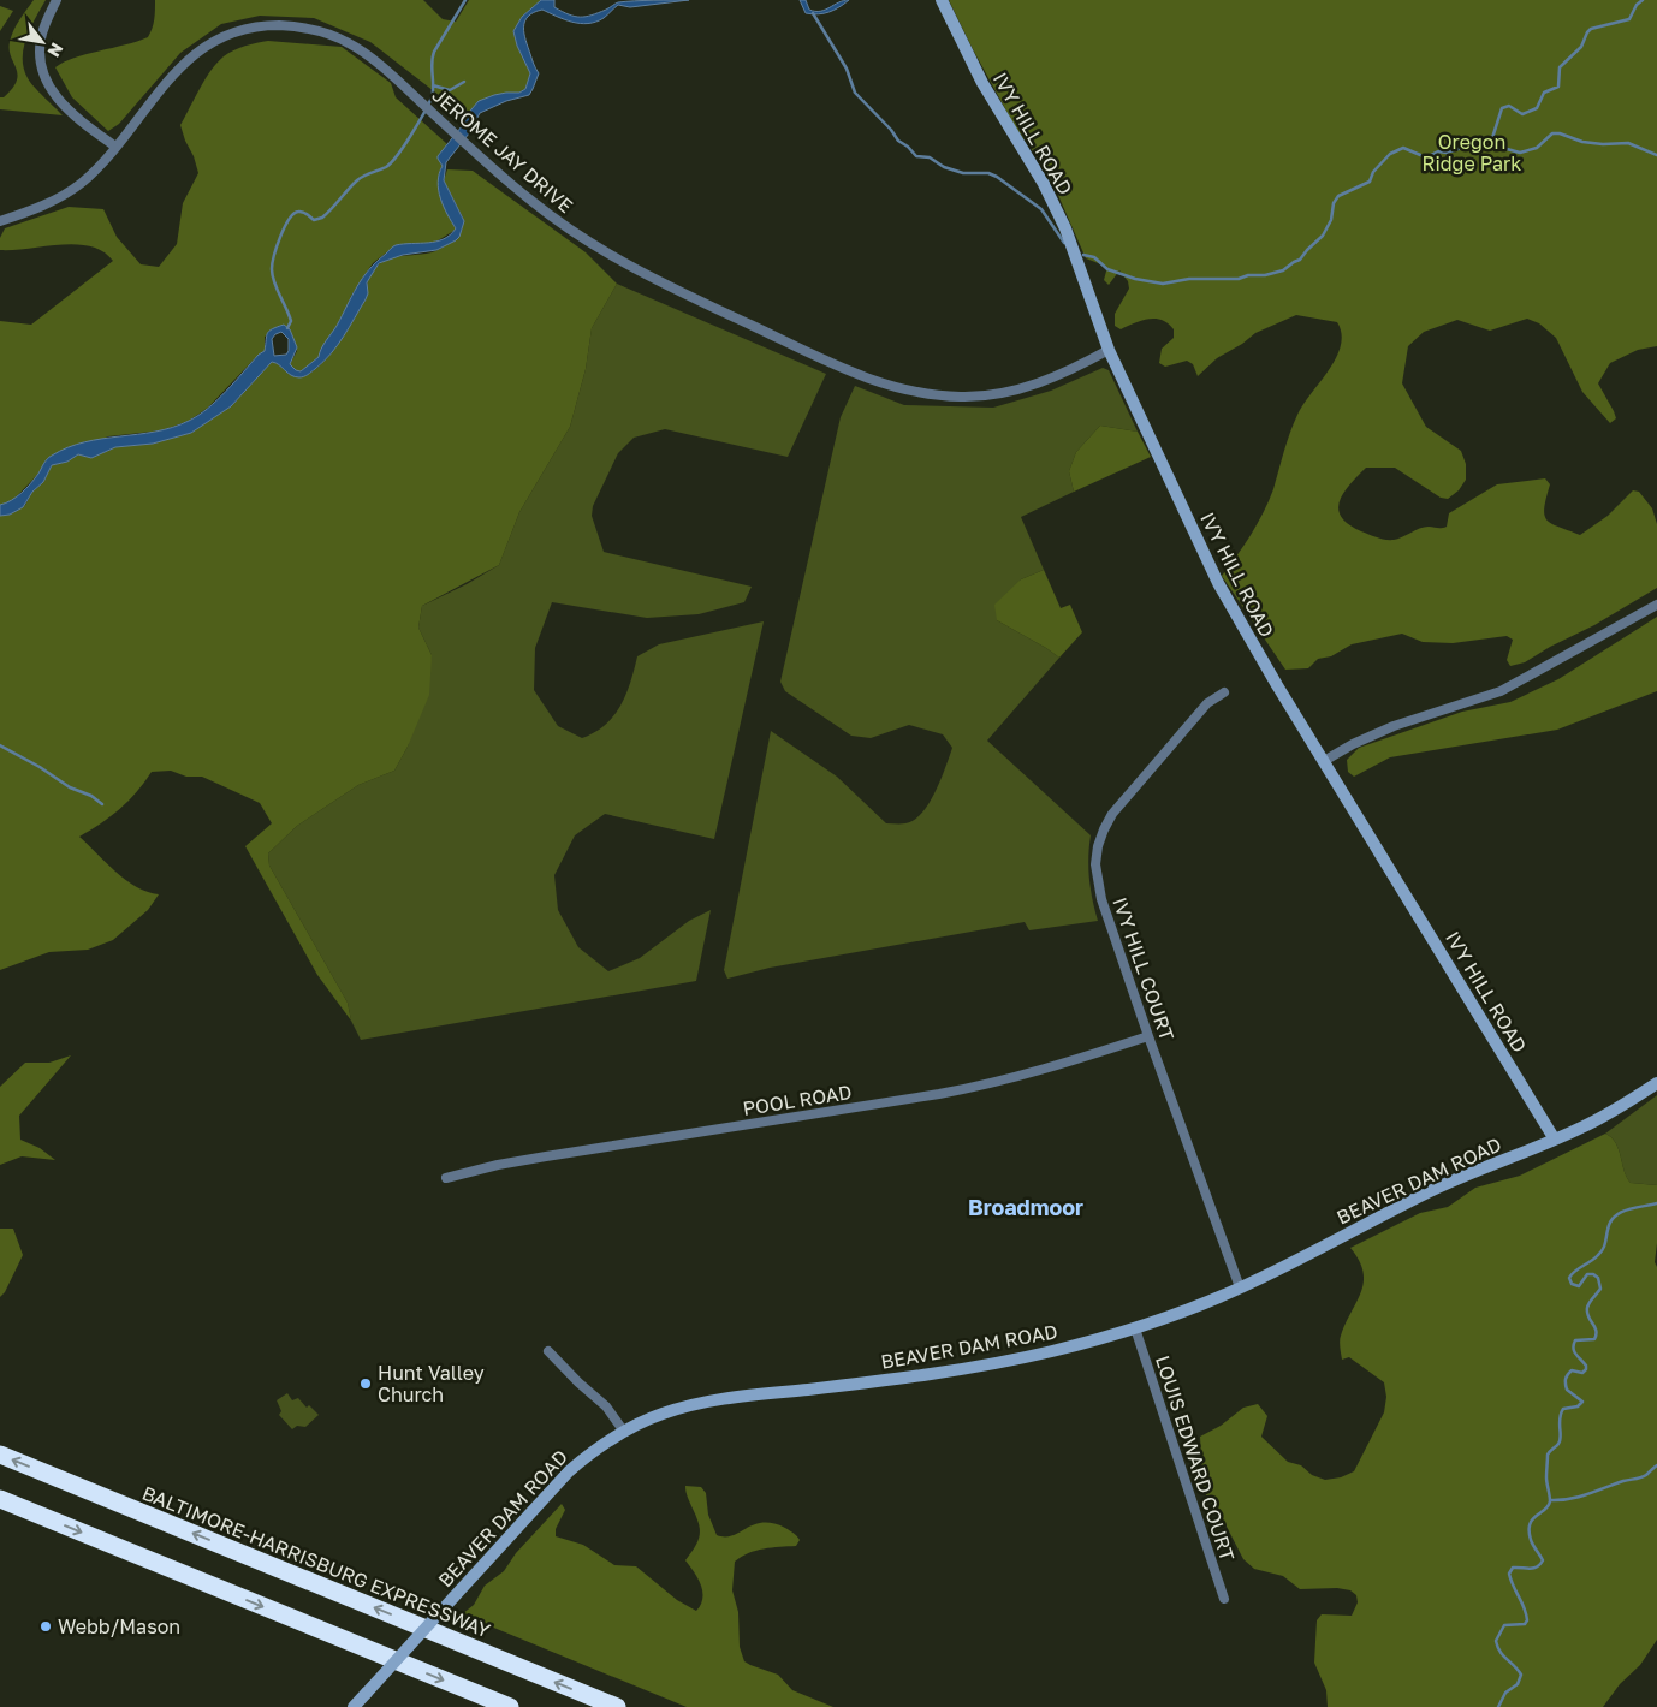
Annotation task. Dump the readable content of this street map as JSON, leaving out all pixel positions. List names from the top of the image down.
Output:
{
  "streets": {
    "highway": ["BALTIMORE-HARRISBURG EXPRESSWAY"],
    "street": [
      "IVY HILL ROAD",
      "JEROME JAY DRIVE",
      "IVY HILL COURT",
      "POOL ROAD",
      "BEAVER DAM ROAD",
      "LOUIS EDWARD COURT"
    ]
  },
  "crossings": [
    ["IVY HILL ROAD", "JEROME JAY DRIVE"],
    ["IVY HILL ROAD", "BEAVER DAM ROAD"],
    ["IVY HILL COURT", "POOL ROAD"],
    ["IVY HILL COURT", "BEAVER DAM ROAD"],
    ["BEAVER DAM ROAD", "LOUIS EDWARD COURT"]
  ],
  "districts": ["Broadmoor"],
  "parks": ["Oregon Ridge Park"],
  "places": ["Hunt Valley Church", "Webb/Mason"],
  "north": "bottom right"
}
